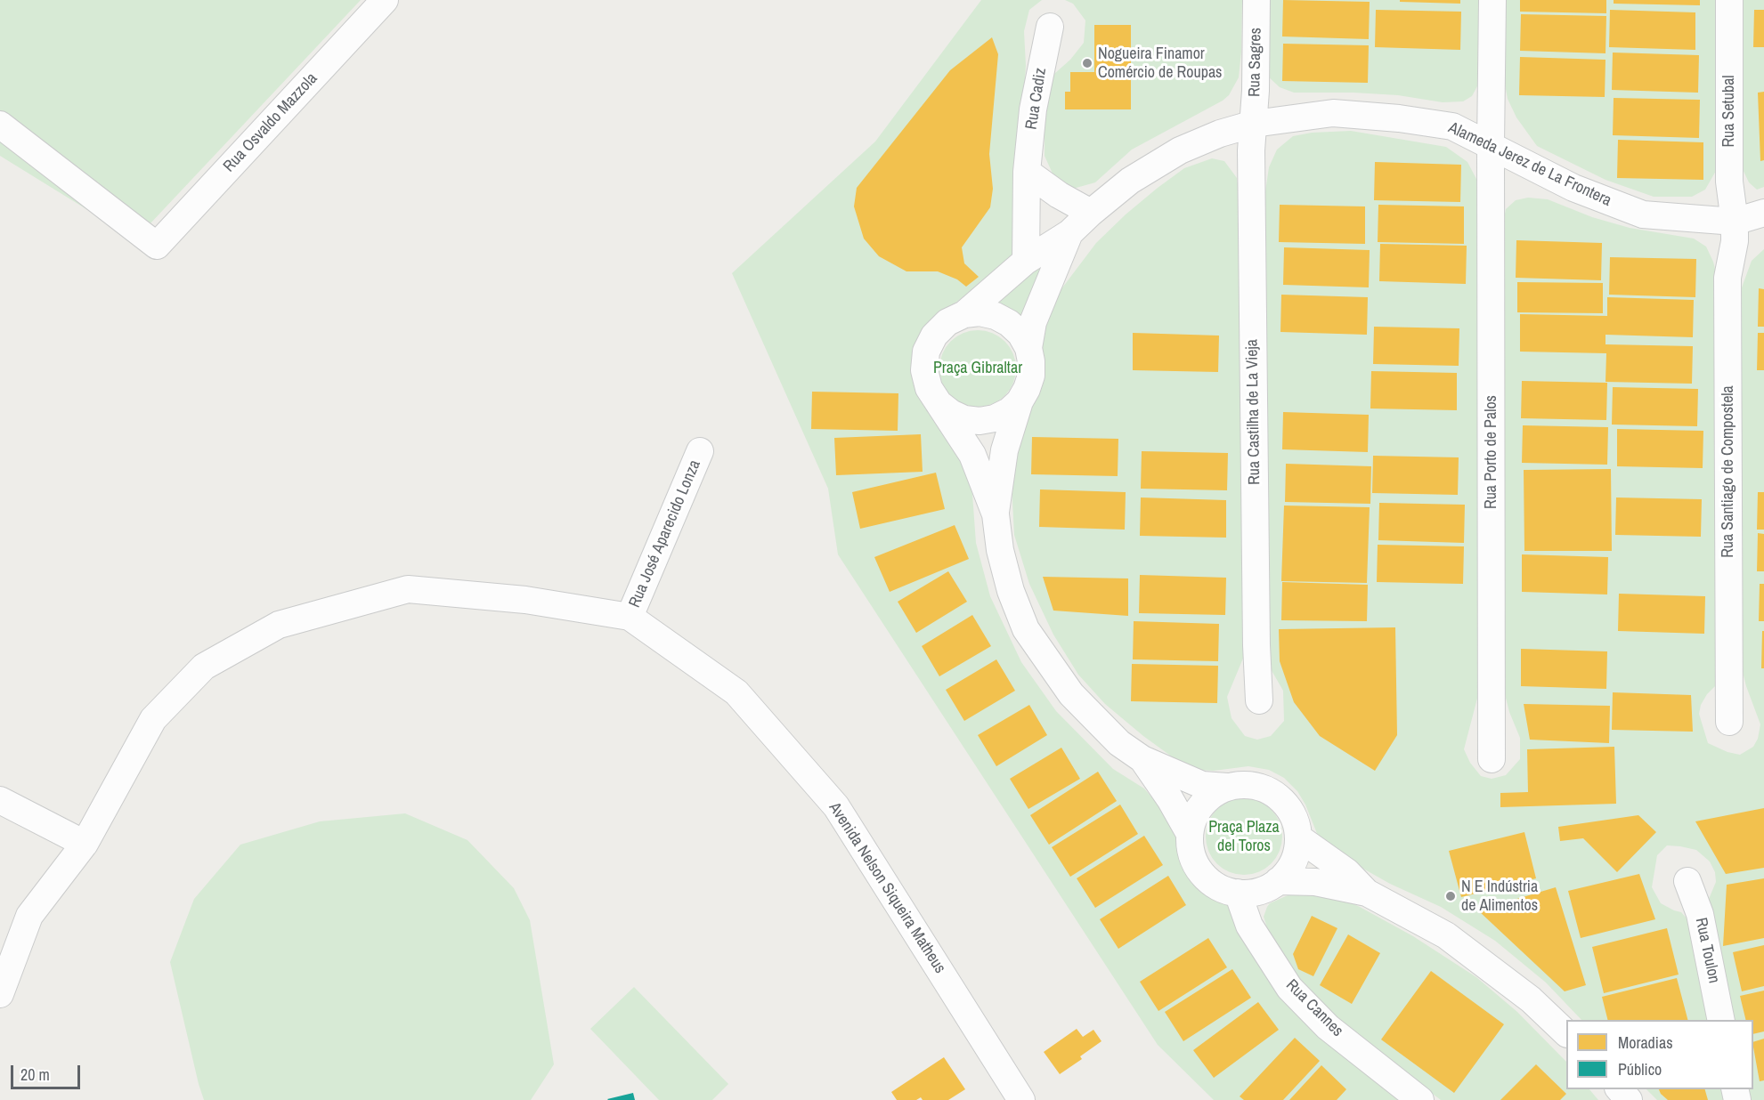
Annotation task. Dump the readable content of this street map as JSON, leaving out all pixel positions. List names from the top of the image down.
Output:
{
  "streets": {
    "street": [
      "Rua Sagres",
      "Rua Cadiz",
      "Rua Setubal",
      "Rua Osvaldo Mazzola",
      "Alameda Jerez de La Frontera",
      "Rua Castilha de La Vieja",
      "Rua Porto de Palos",
      "Rua Santiago de Compostela",
      "Rua José Aparecido Lonza",
      "Avenida Nelson Siqueira Matheus",
      "Rua Toulon",
      "Rua Cannes"
    ]
  },
  "crossings": [
    ["Rua Sagres", "Alameda Jerez de La Frontera"],
    ["Rua Sagres", "Rua Castilha de La Vieja"],
    ["Rua Cadiz", "Alameda Jerez de La Frontera"],
    ["Rua Setubal", "Alameda Jerez de La Frontera"],
    ["Rua Setubal", "Rua Santiago de Compostela"],
    ["Alameda Jerez de La Frontera", "Rua Castilha de La Vieja"],
    ["Alameda Jerez de La Frontera", "Rua Porto de Palos"],
    ["Alameda Jerez de La Frontera", "Rua Santiago de Compostela"],
    ["Rua José Aparecido Lonza", "Avenida Nelson Siqueira Matheus"]
  ],
  "parks": ["Praça Gibraltar", "Praça Plaza del Toros"],
  "places": ["Nogueira Finamor Comércio de Roupas", "N E Indústria de Alimentos"],
  "legend": ["Moradias", "Público"],
  "scale_bar": "20 m"
}
